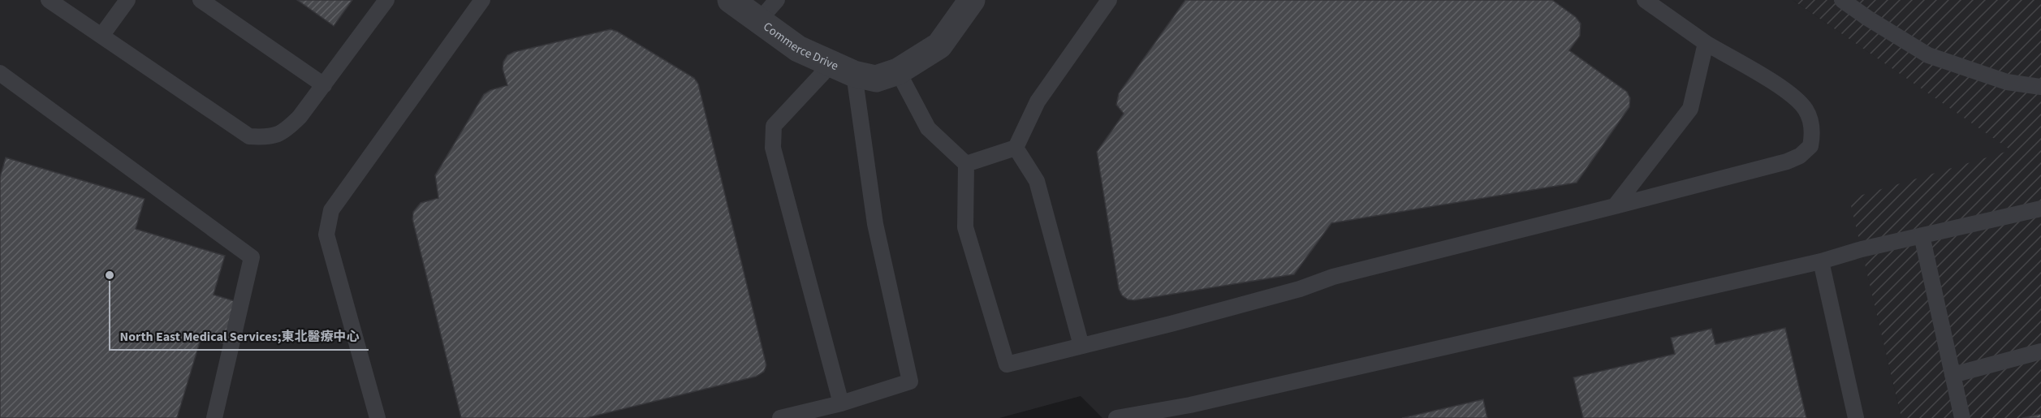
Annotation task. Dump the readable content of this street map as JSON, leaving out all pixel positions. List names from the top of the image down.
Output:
{
  "streets": {
    "street": ["Commerce Drive"]
  },
  "places": ["North East Medical Services;東北醫療中心"]
}
